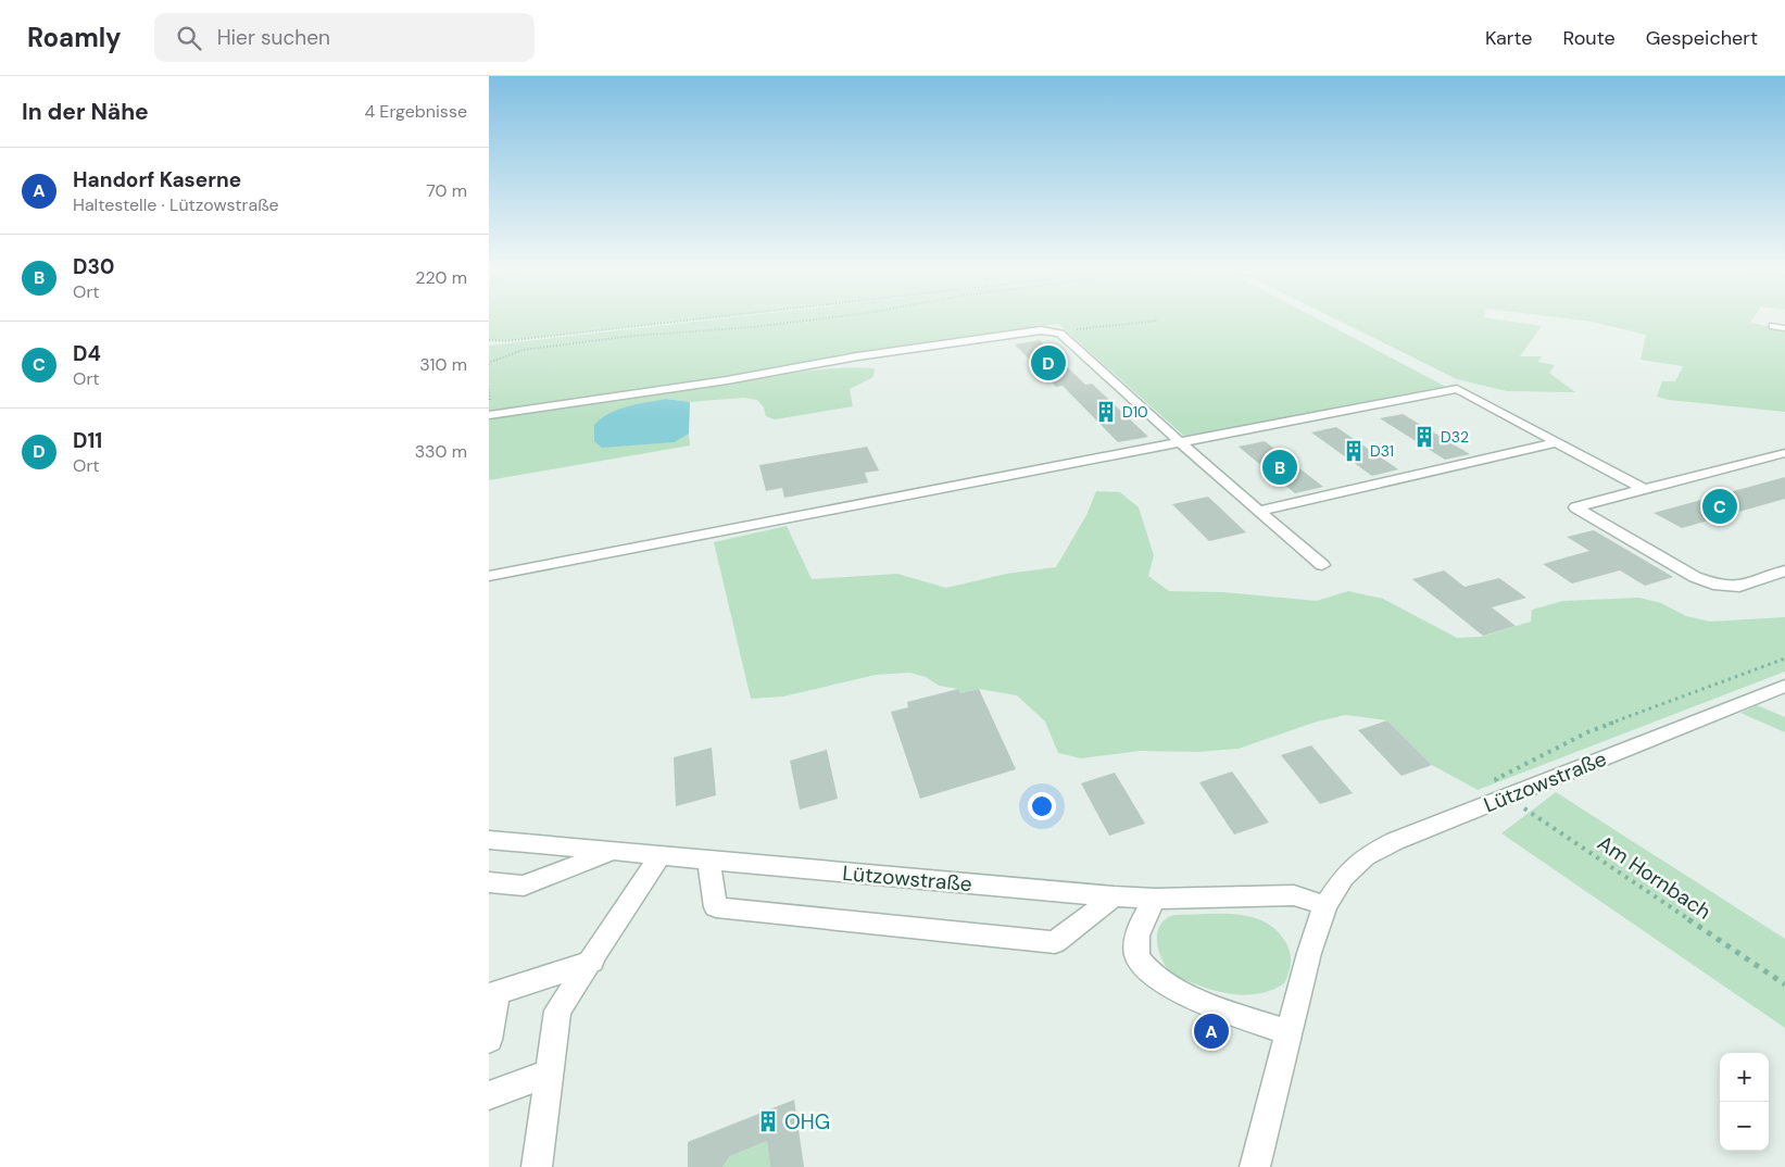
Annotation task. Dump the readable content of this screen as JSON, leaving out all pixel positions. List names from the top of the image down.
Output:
{
  "streets": {
    "street": ["Lützowstraße"],
    "path": ["Am Hornbach"]
  },
  "crossings": [
    ["Lützowstraße", "Am Hornbach"]
  ],
  "places": {
    "building": [
      "D10",
      "D32",
      "D31",
      "OHG"
    ]
  },
  "page": {
    "header": "Roamly",
    "search": "Hier suchen",
    "nav": ["Karte", "Route", "Gespeichert"],
    "heading": ["In der Nähe", "4 Ergebnisse"],
    "list": [
      {
        "mark": "A",
        "name": "Handorf Kaserne",
        "note": "Haltestelle · Lützowstraße",
        "value": "70 m"
      },
      {
        "mark": "B",
        "name": "D30",
        "note": "Ort",
        "value": "220 m"
      },
      {
        "mark": "C",
        "name": "D4",
        "note": "Ort",
        "value": "310 m"
      },
      {
        "mark": "D",
        "name": "D11",
        "note": "Ort",
        "value": "330 m"
      }
    ],
    "pins": [
      "D",
      "B",
      "C",
      "A"
    ],
    "map_buttons": ["+", "−"]
  }
}
